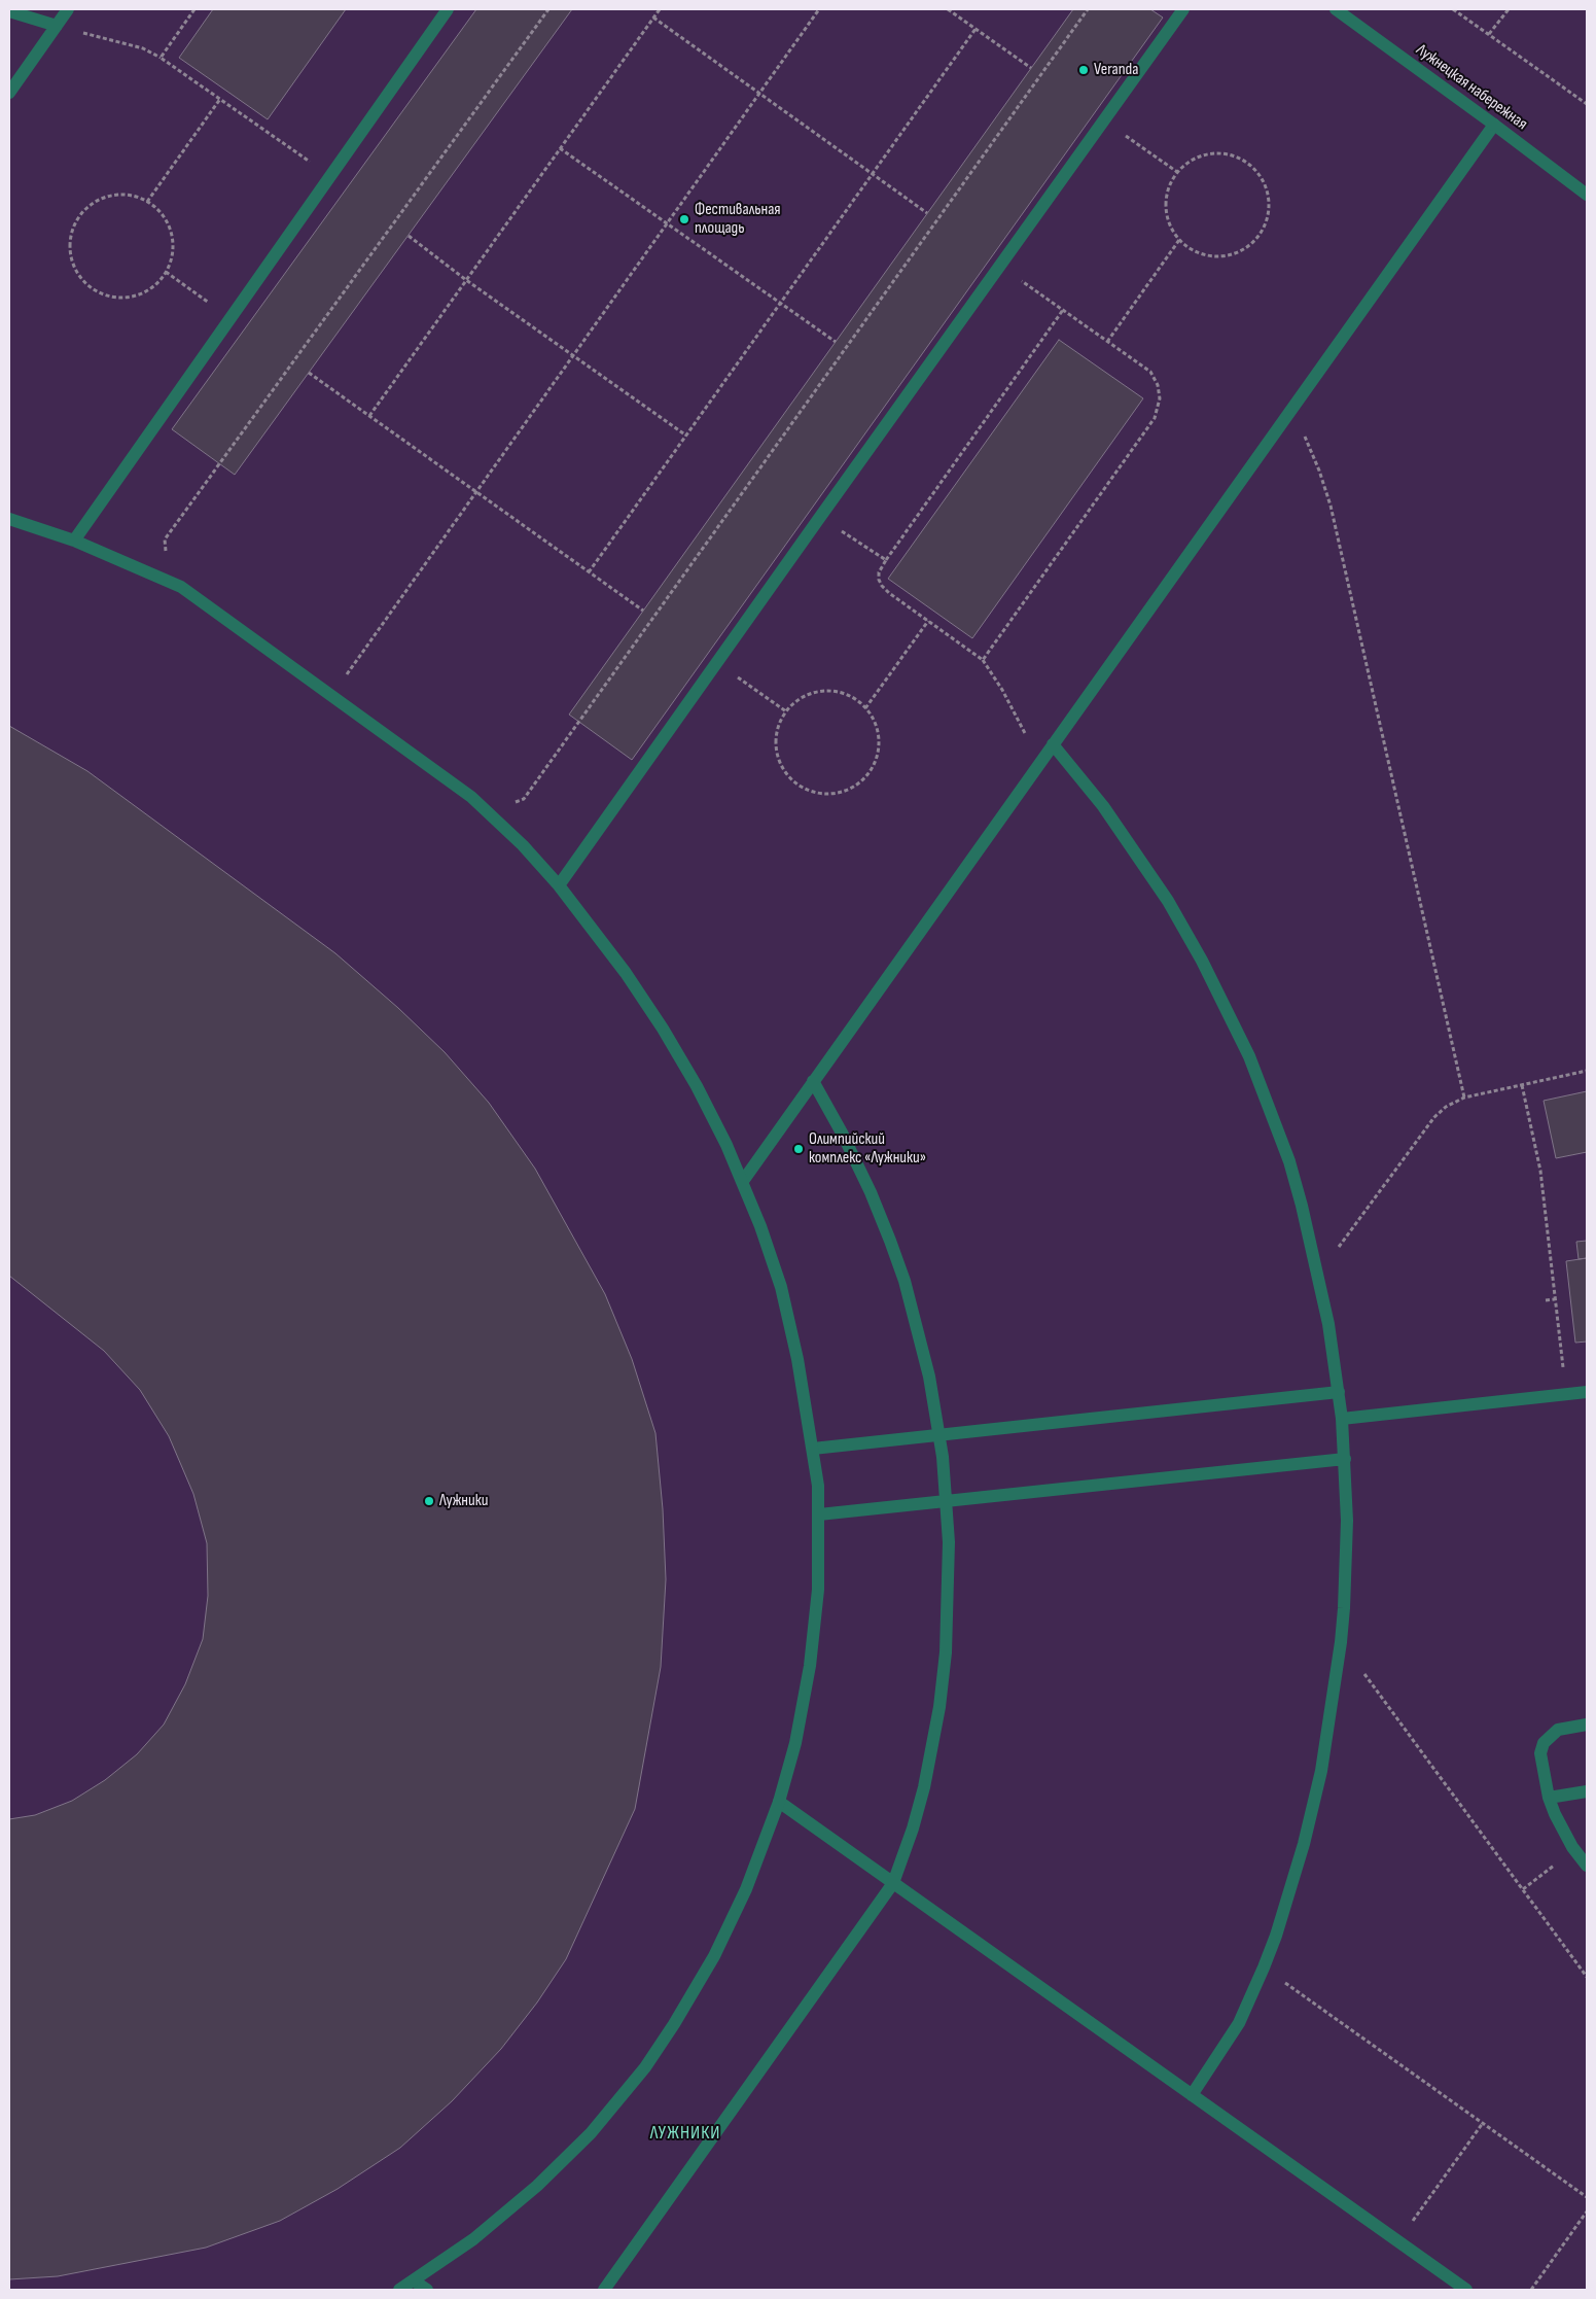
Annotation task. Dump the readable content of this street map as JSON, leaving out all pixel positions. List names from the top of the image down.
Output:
{
  "streets": {
    "street": ["Лужнецкая набережная"]
  },
  "districts": ["ЛУЖНИКИ"],
  "places": [
    "Veranda",
    "Фестивальная площадь",
    "Олимпийский комплекс «Лужники»",
    "Лужники"
  ]
}
